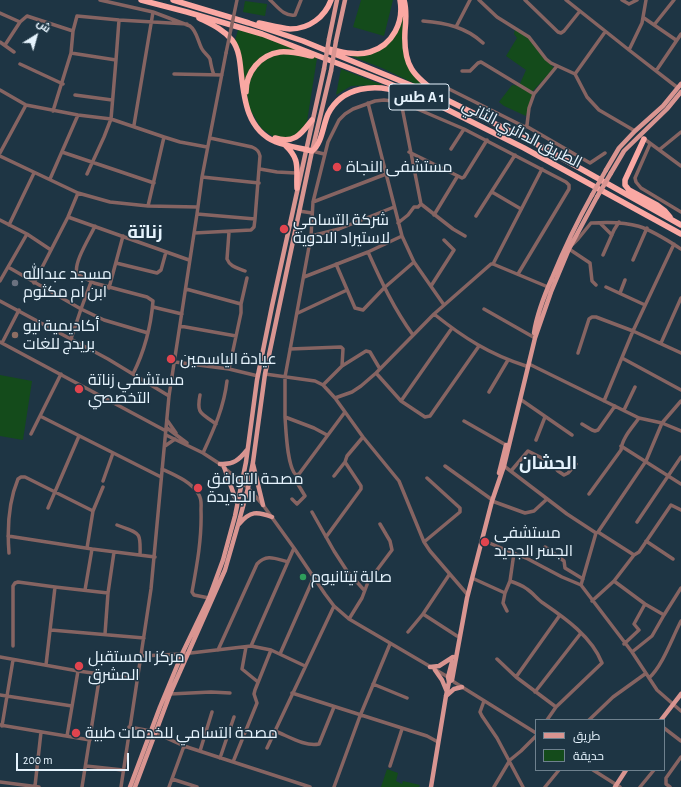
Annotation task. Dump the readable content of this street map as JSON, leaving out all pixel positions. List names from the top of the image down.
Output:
{
  "streets": {
    "highway": ["طس A 1", "الطريق الدائري الثاني"]
  },
  "districts": ["زناتة", "الحشان"],
  "places": [
    "مستشفى النجاة",
    "شركة التسامي لاستيراد الادوية",
    "مسجد عبدالله ابن ام مكثوم",
    "أكاديمية نيو بريدج للغات",
    "عيادة الياسمين",
    "مستشفي زناتة التخصصي",
    "مصحة التوافق الجديدة",
    "مستشفى الجسر الجديد",
    "صالة تيتانيوم",
    "مركز المستقبل المشرق",
    "مصحة التسامي للخدمات طبية"
  ],
  "legend": ["طريق", "حديقة"],
  "scale_bar": "200 m",
  "north": "top right"
}
